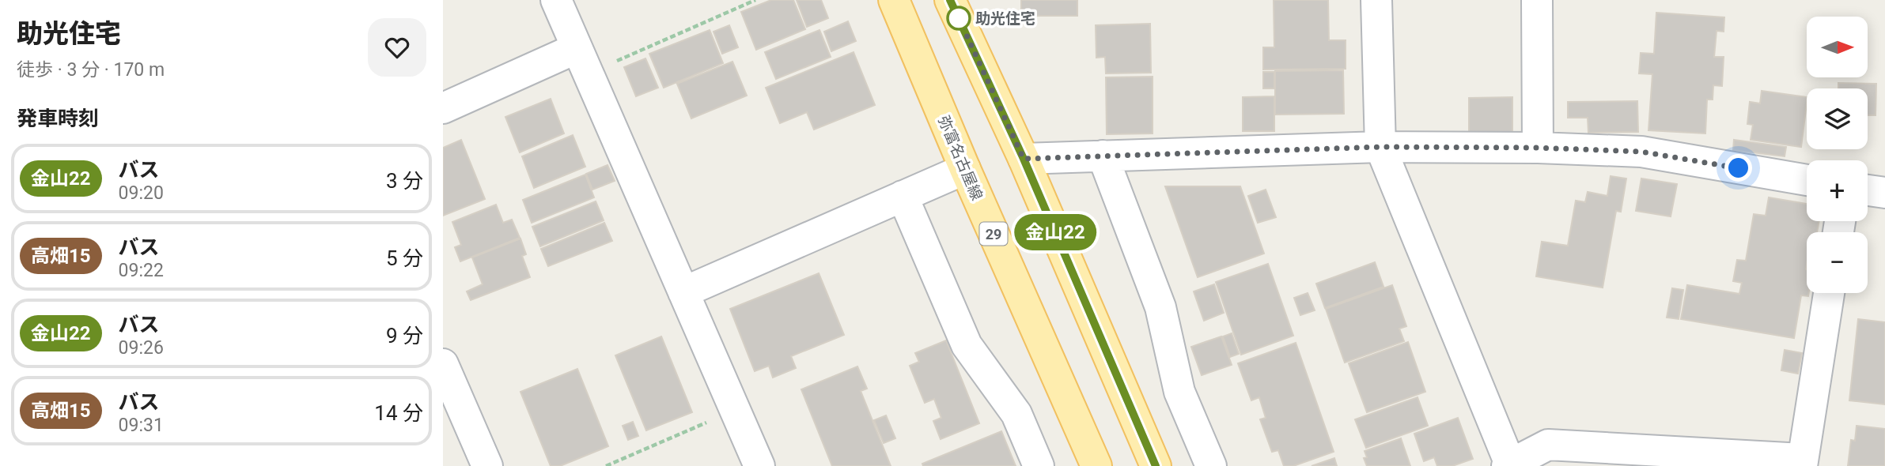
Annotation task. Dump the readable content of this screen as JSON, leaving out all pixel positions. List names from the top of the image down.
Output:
{
  "streets": {
    "main road": ["弥富名古屋線", "29"]
  },
  "places": ["助光住宅"],
  "lines": ["bus line 金山22"],
  "north": "right",
  "page": {
    "heading": [
      ["助光住宅", "徒歩 · 3 分 · 170 m"],
      "発車時刻"
    ],
    "on_map": "金山22",
    "map_buttons": ["+", "−"],
    "list": [
      {
        "mark": "金山22",
        "name": "バス",
        "note": "09:20",
        "value": "3 分"
      },
      {
        "mark": "高畑15",
        "name": "バス",
        "note": "09:22",
        "value": "5 分"
      },
      {
        "mark": "金山22",
        "name": "バス",
        "note": "09:26",
        "value": "9 分"
      },
      {
        "mark": "高畑15",
        "name": "バス",
        "note": "09:31",
        "value": "14 分"
      }
    ]
  }
}
